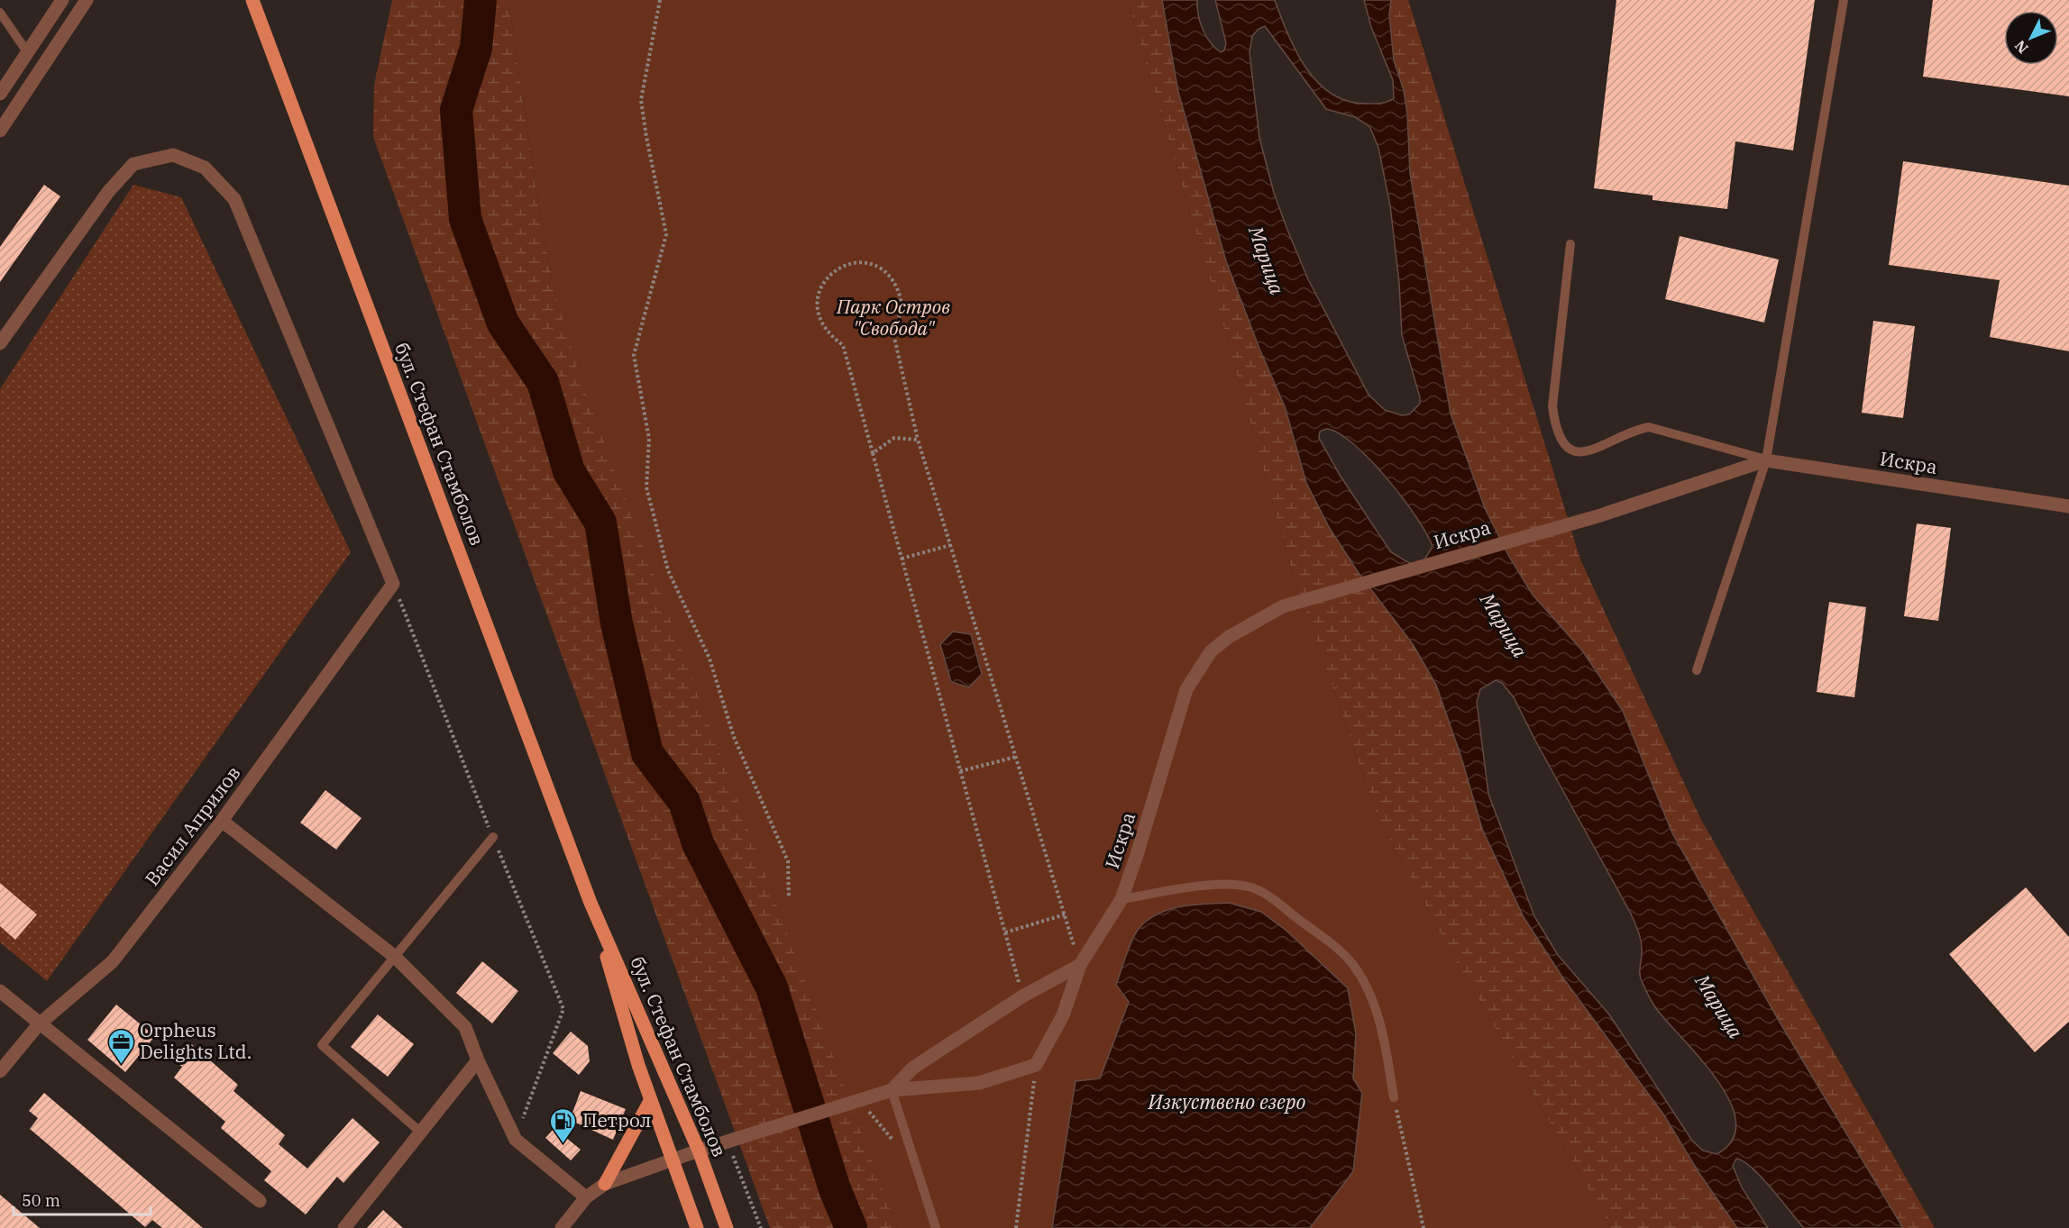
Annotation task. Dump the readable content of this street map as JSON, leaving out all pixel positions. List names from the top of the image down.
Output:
{
  "streets": {
    "main road": ["бул. Стефан Стамболов"],
    "street": ["Искра", "Васил Априлов"]
  },
  "water": ["Марица", "Изкуствено езеро"],
  "parks": ["Парк Остров \"Свобода\""],
  "places": {
    "office": ["Orpheus Delights Ltd."],
    "fuel station": ["Петрол"]
  },
  "scale_bar": "50 m",
  "north": "bottom left"
}
